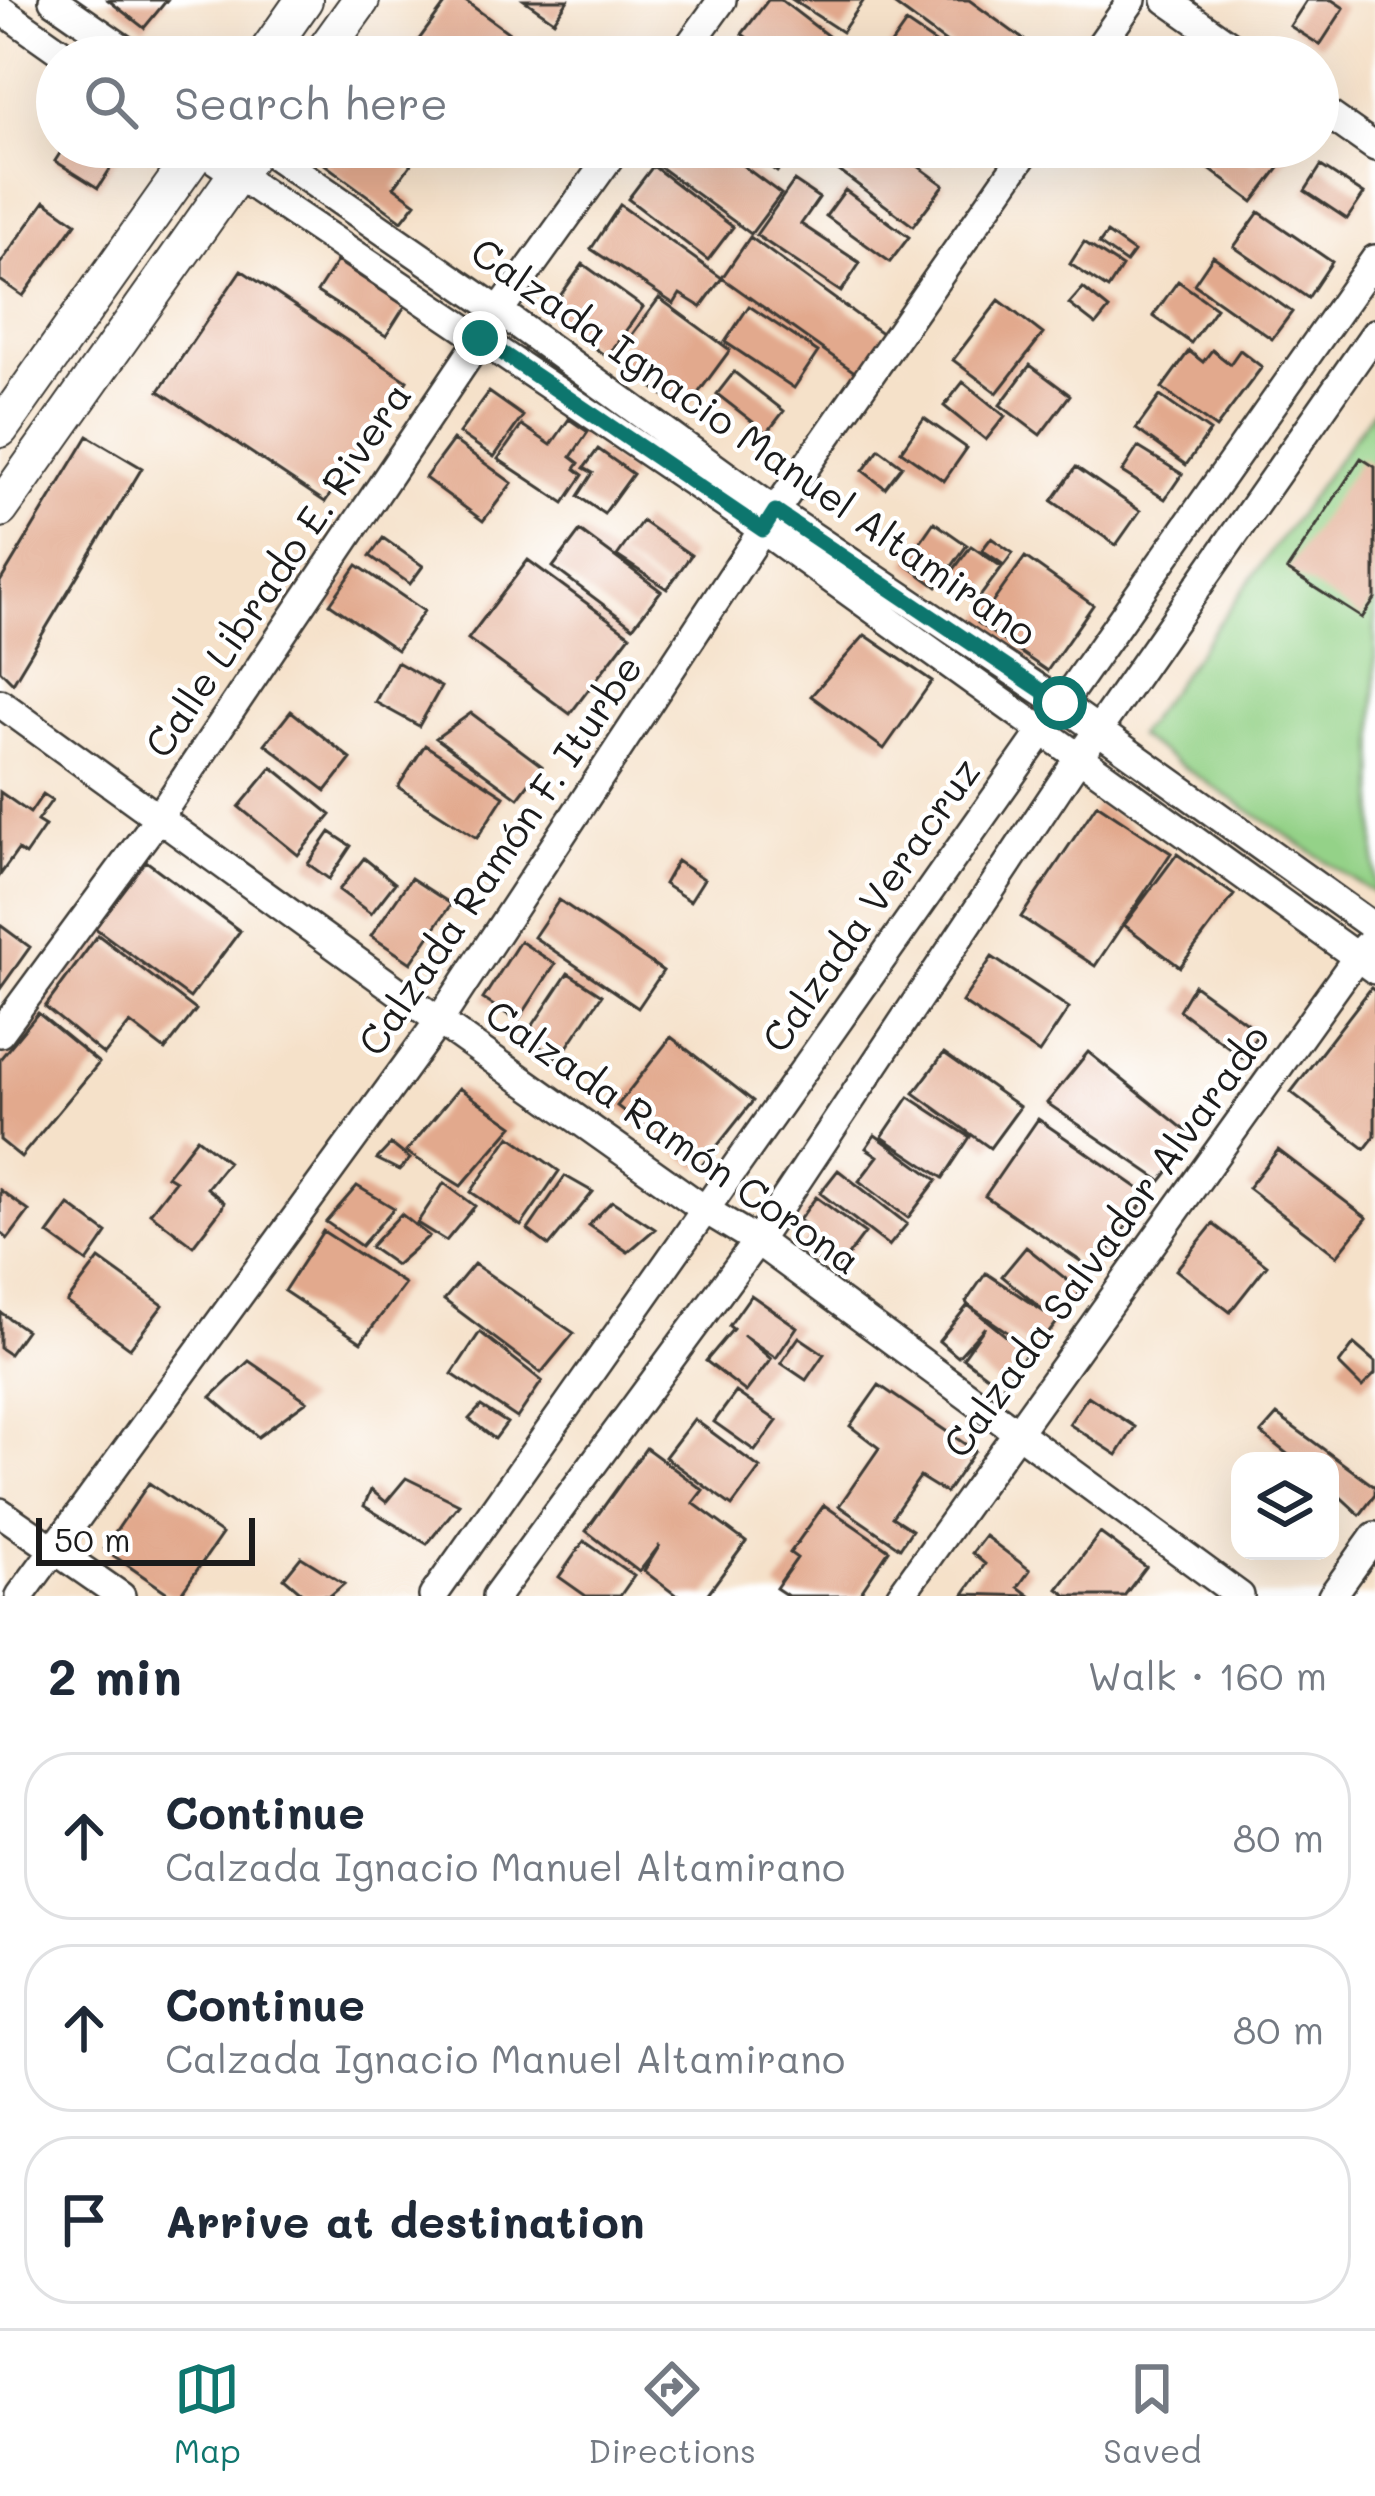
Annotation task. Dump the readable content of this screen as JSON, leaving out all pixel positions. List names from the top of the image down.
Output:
{
  "streets": {
    "street": [
      "Calzada Ignacio Manuel Altamirano",
      "Calle Librado E. Rivera",
      "Calzada Ramón F. Iturbe",
      "Calzada Veracruz",
      "Calzada Ramón Corona",
      "Calzada Salvador Alvarado"
    ]
  },
  "crossings": [
    ["Calzada Ignacio Manuel Altamirano", "Calle Librado E. Rivera"],
    ["Calzada Ignacio Manuel Altamirano", "Calzada Ramón F. Iturbe"],
    ["Calzada Ignacio Manuel Altamirano", "Calzada Veracruz"],
    ["Calzada Ignacio Manuel Altamirano", "Calzada Salvador Alvarado"],
    ["Calle Librado E. Rivera", "Calzada Ramón Corona"],
    ["Calzada Ramón F. Iturbe", "Calzada Ramón Corona"],
    ["Calzada Veracruz", "Calzada Ramón Corona"],
    ["Calzada Ramón Corona", "Calzada Salvador Alvarado"]
  ],
  "scale_bar": "50 m",
  "page": {
    "search": "Search here",
    "scale": "50 m",
    "heading": ["2 min", "Walk · 160 m"],
    "list": [
      ["Continue", "Calzada Ignacio Manuel Altamirano", "80 m"],
      ["Continue", "Calzada Ignacio Manuel Altamirano", "80 m"],
      "Arrive at destination"
    ],
    "nav": ["Map", "Directions", "Saved"]
  }
}
